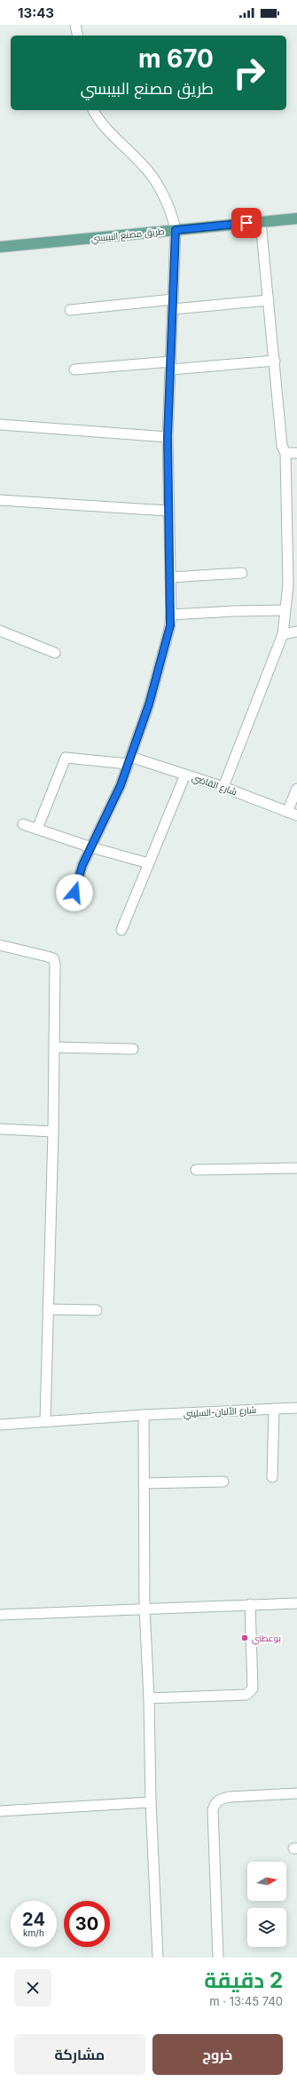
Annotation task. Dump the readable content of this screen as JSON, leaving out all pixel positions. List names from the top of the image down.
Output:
{
  "streets": {
    "main road": ["طريق مصنع البيبسي"],
    "street": ["شارع القاضي", "شارع الألبان-السليني"]
  },
  "places": ["بوعطني"],
  "north": "right",
  "page": {
    "status": "13:43",
    "turn": ["670 m", "طريق مصنع البيبسي"],
    "speed": "24 km/h",
    "limit": "30",
    "heading": ["2 دقيقة", "740 m · 13:45"],
    "buttons": ["خروج", "مشاركة"]
  }
}
